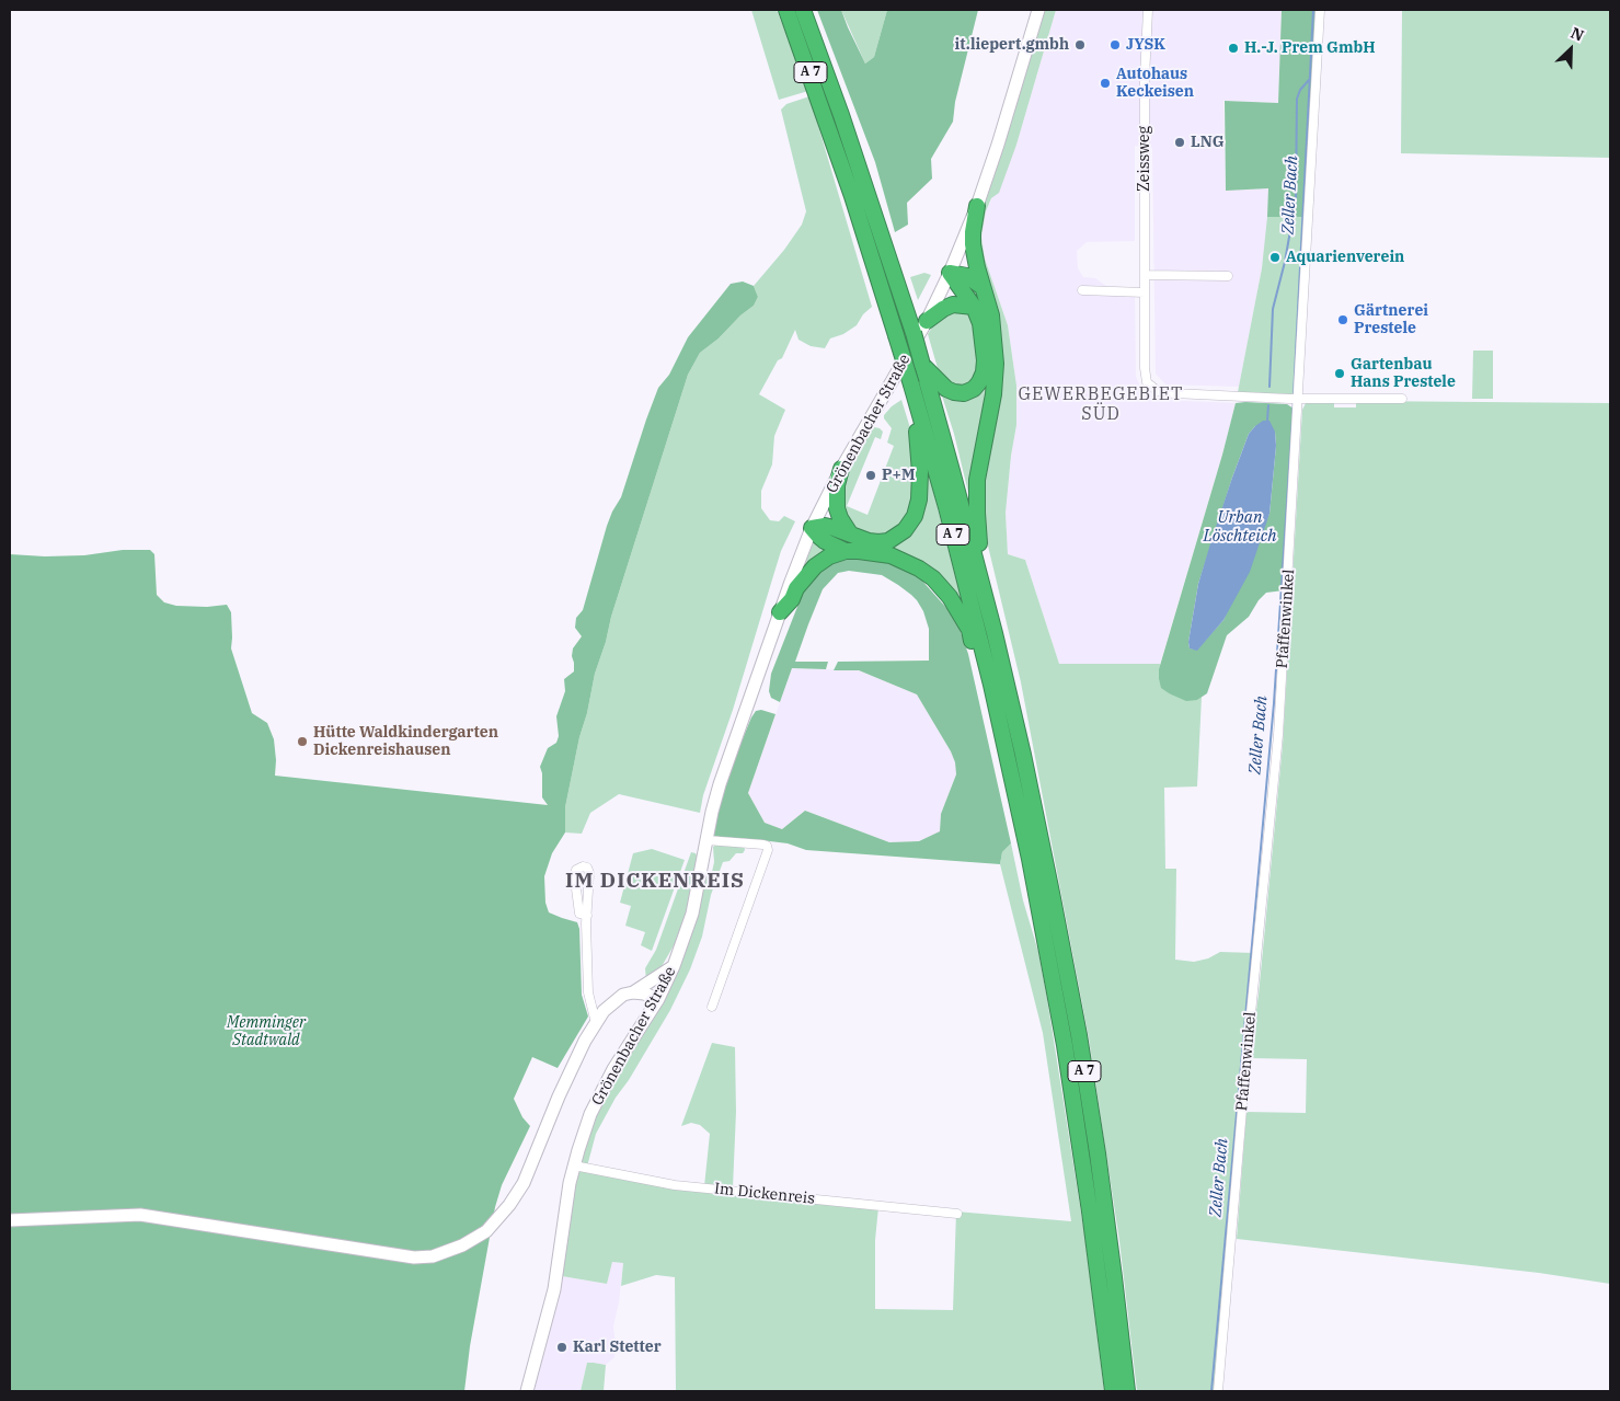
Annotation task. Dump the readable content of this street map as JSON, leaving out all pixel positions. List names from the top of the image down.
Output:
{
  "streets": {
    "highway": ["A 7"],
    "main road": ["Grönenbacher Straße"],
    "street": ["Zeissweg", "Pfaffenwinkel", "Im Dickenreis"]
  },
  "crossings": [
    ["A 7", "Grönenbacher Straße"],
    ["Zeissweg", "Pfaffenwinkel"],
    ["Grönenbacher Straße", "Im Dickenreis"]
  ],
  "districts": ["GEWERBEGEBIET SÜD", "IM DICKENREIS"],
  "water": ["Zeller Bach", "Urban Löschteich"],
  "parks": ["Memminger Stadtwald"],
  "places": [
    "it.liepert.gmbh",
    "JYSK",
    "H.-J. Prem GmbH",
    "Autohaus Keckeisen",
    "LNG",
    "Aquarienverein",
    "Gärtnerei Prestele",
    "Gartenbau Hans Prestele",
    "P+M",
    "Hütte Waldkindergarten Dickenreishausen",
    "Karl Stetter"
  ],
  "north": "top right"
}
